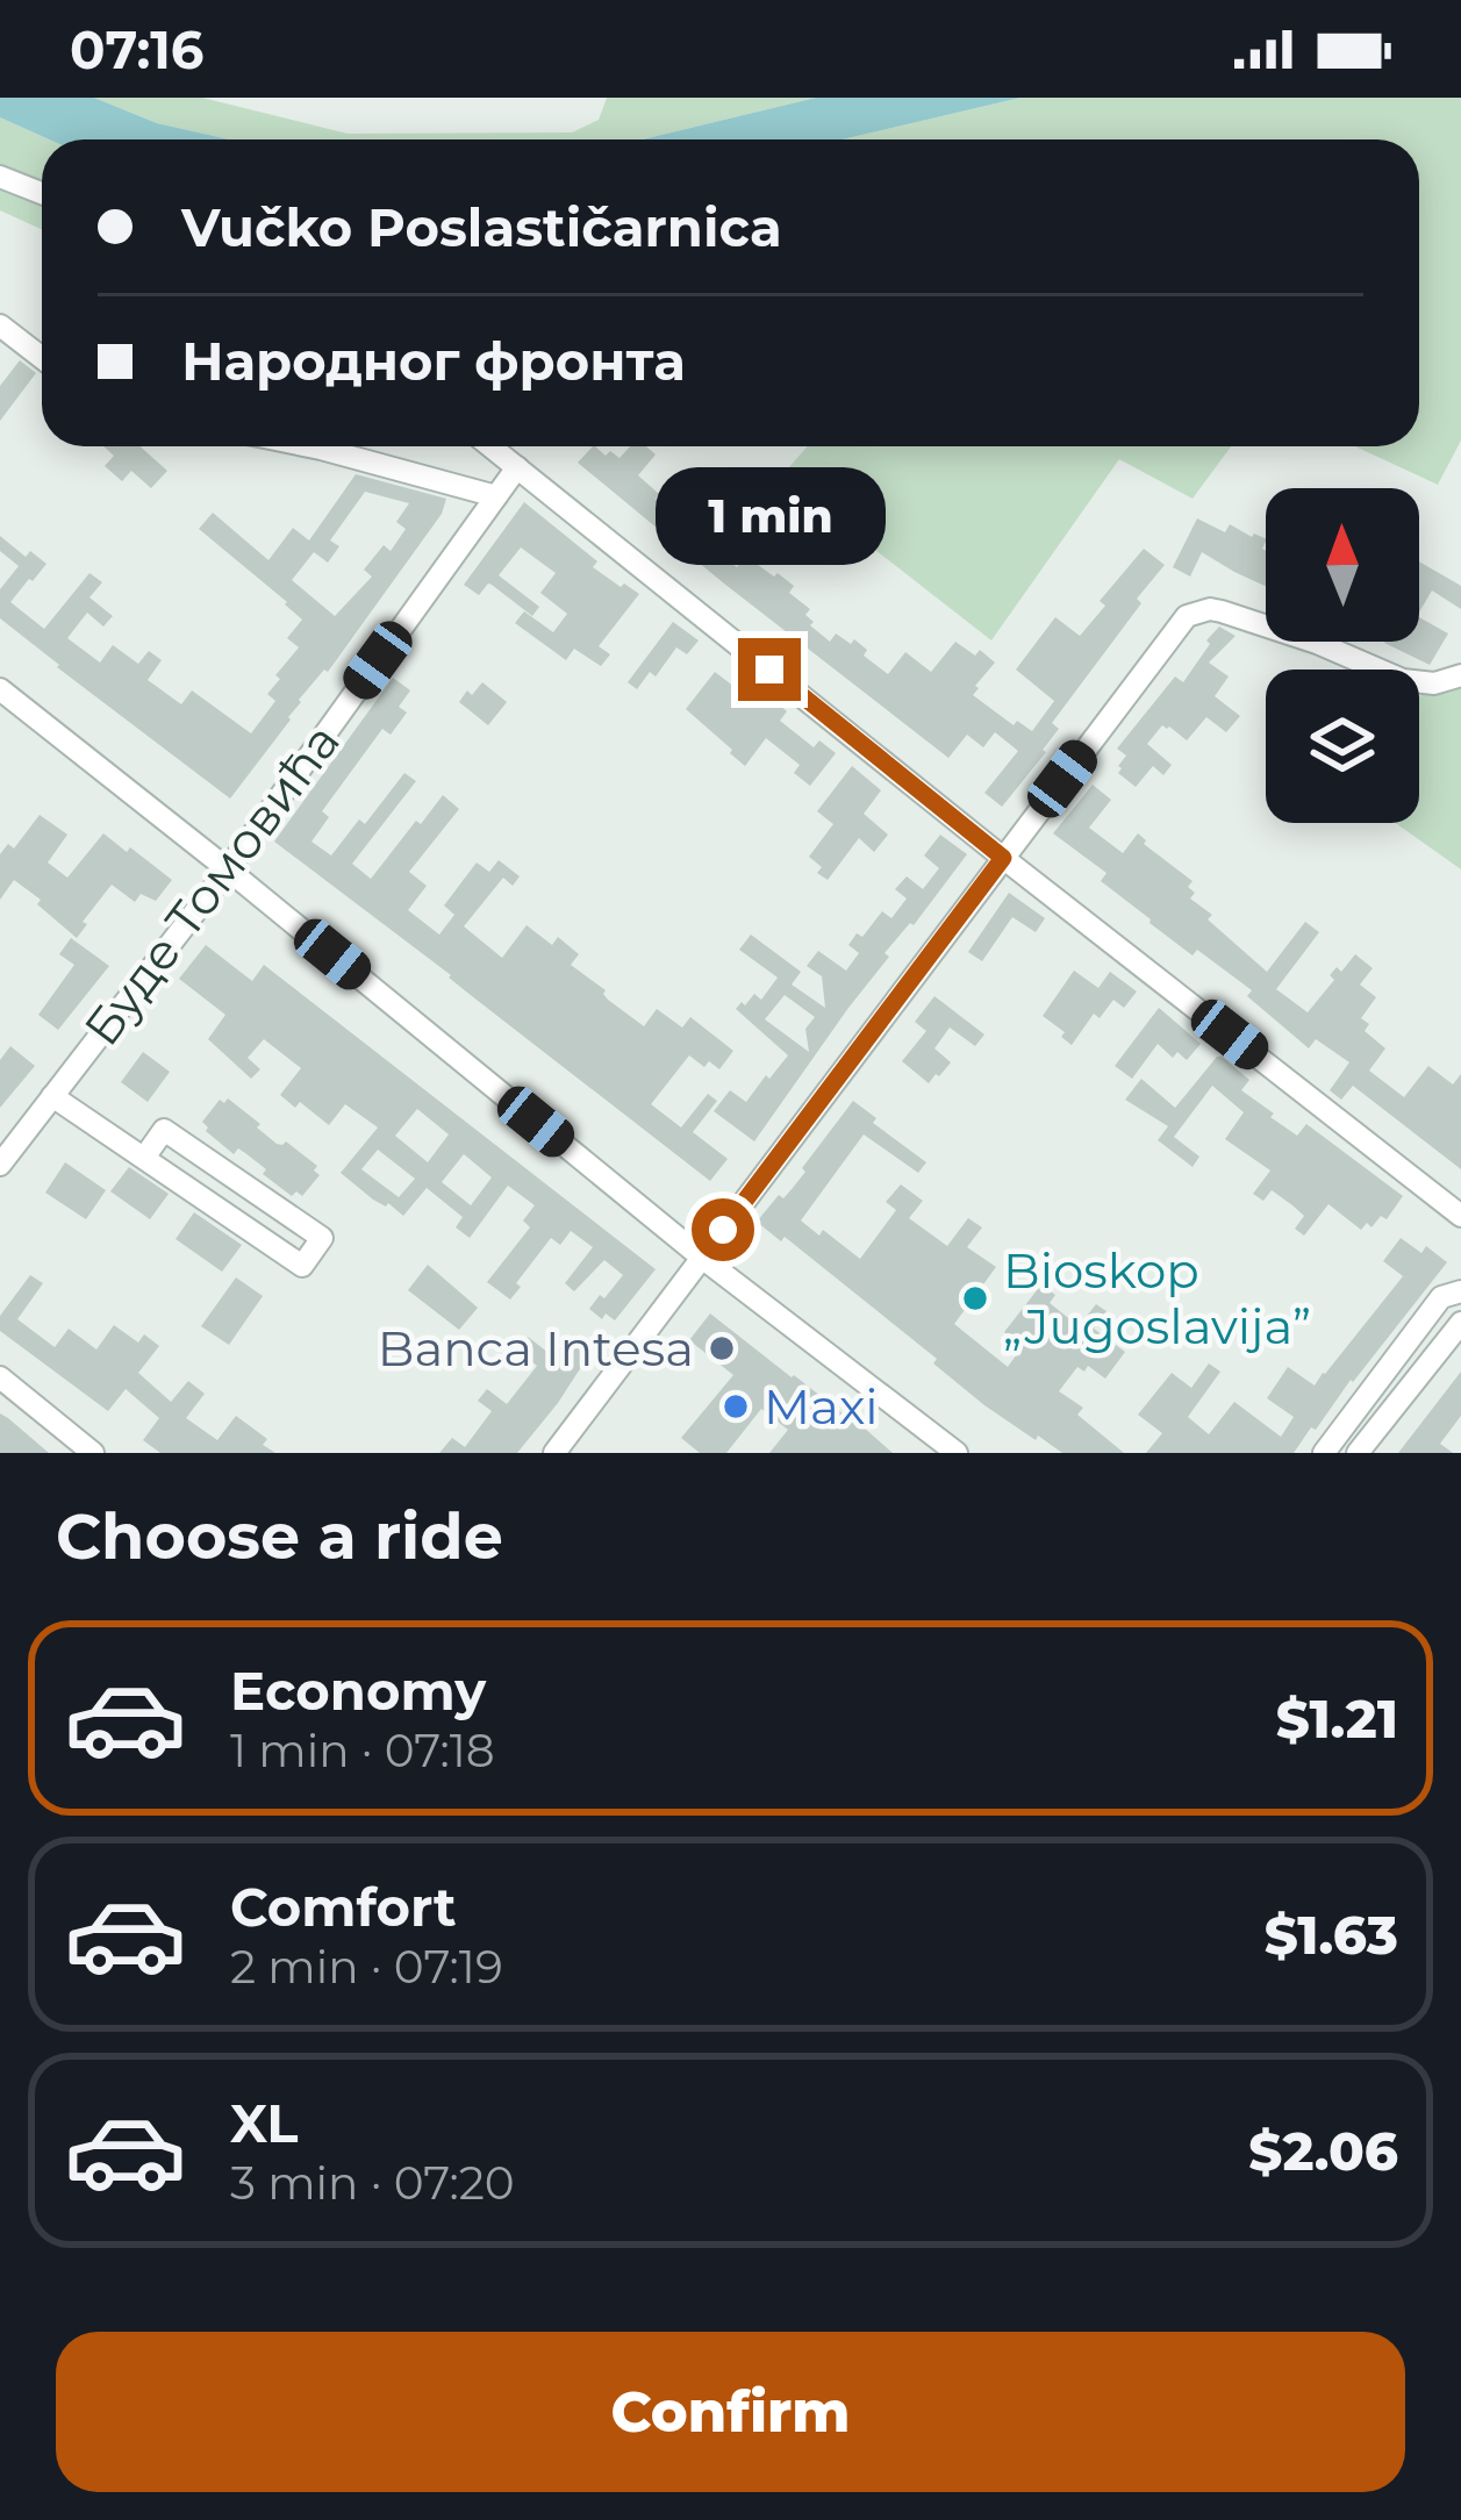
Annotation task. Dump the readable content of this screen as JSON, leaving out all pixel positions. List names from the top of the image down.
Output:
{
  "streets": {
    "street": ["Буде Томовића"]
  },
  "places": ["Bioskop „Jugoslavija”", "Banca Intesa", "Maxi"],
  "north": "top",
  "page": {
    "status": "07:16",
    "banner": ["Vučko Poslastičarnica", "Народног фронта"],
    "bubble": "1 min",
    "heading": "Choose a ride",
    "list": [
      {
        "name": "Economy",
        "note": "1 min · 07:18",
        "value": "$1.21"
      },
      {
        "name": "Comfort",
        "note": "2 min · 07:19",
        "value": "$1.63"
      },
      {
        "name": "XL",
        "note": "3 min · 07:20",
        "value": "$2.06"
      }
    ],
    "buttons": "Confirm"
  }
}
